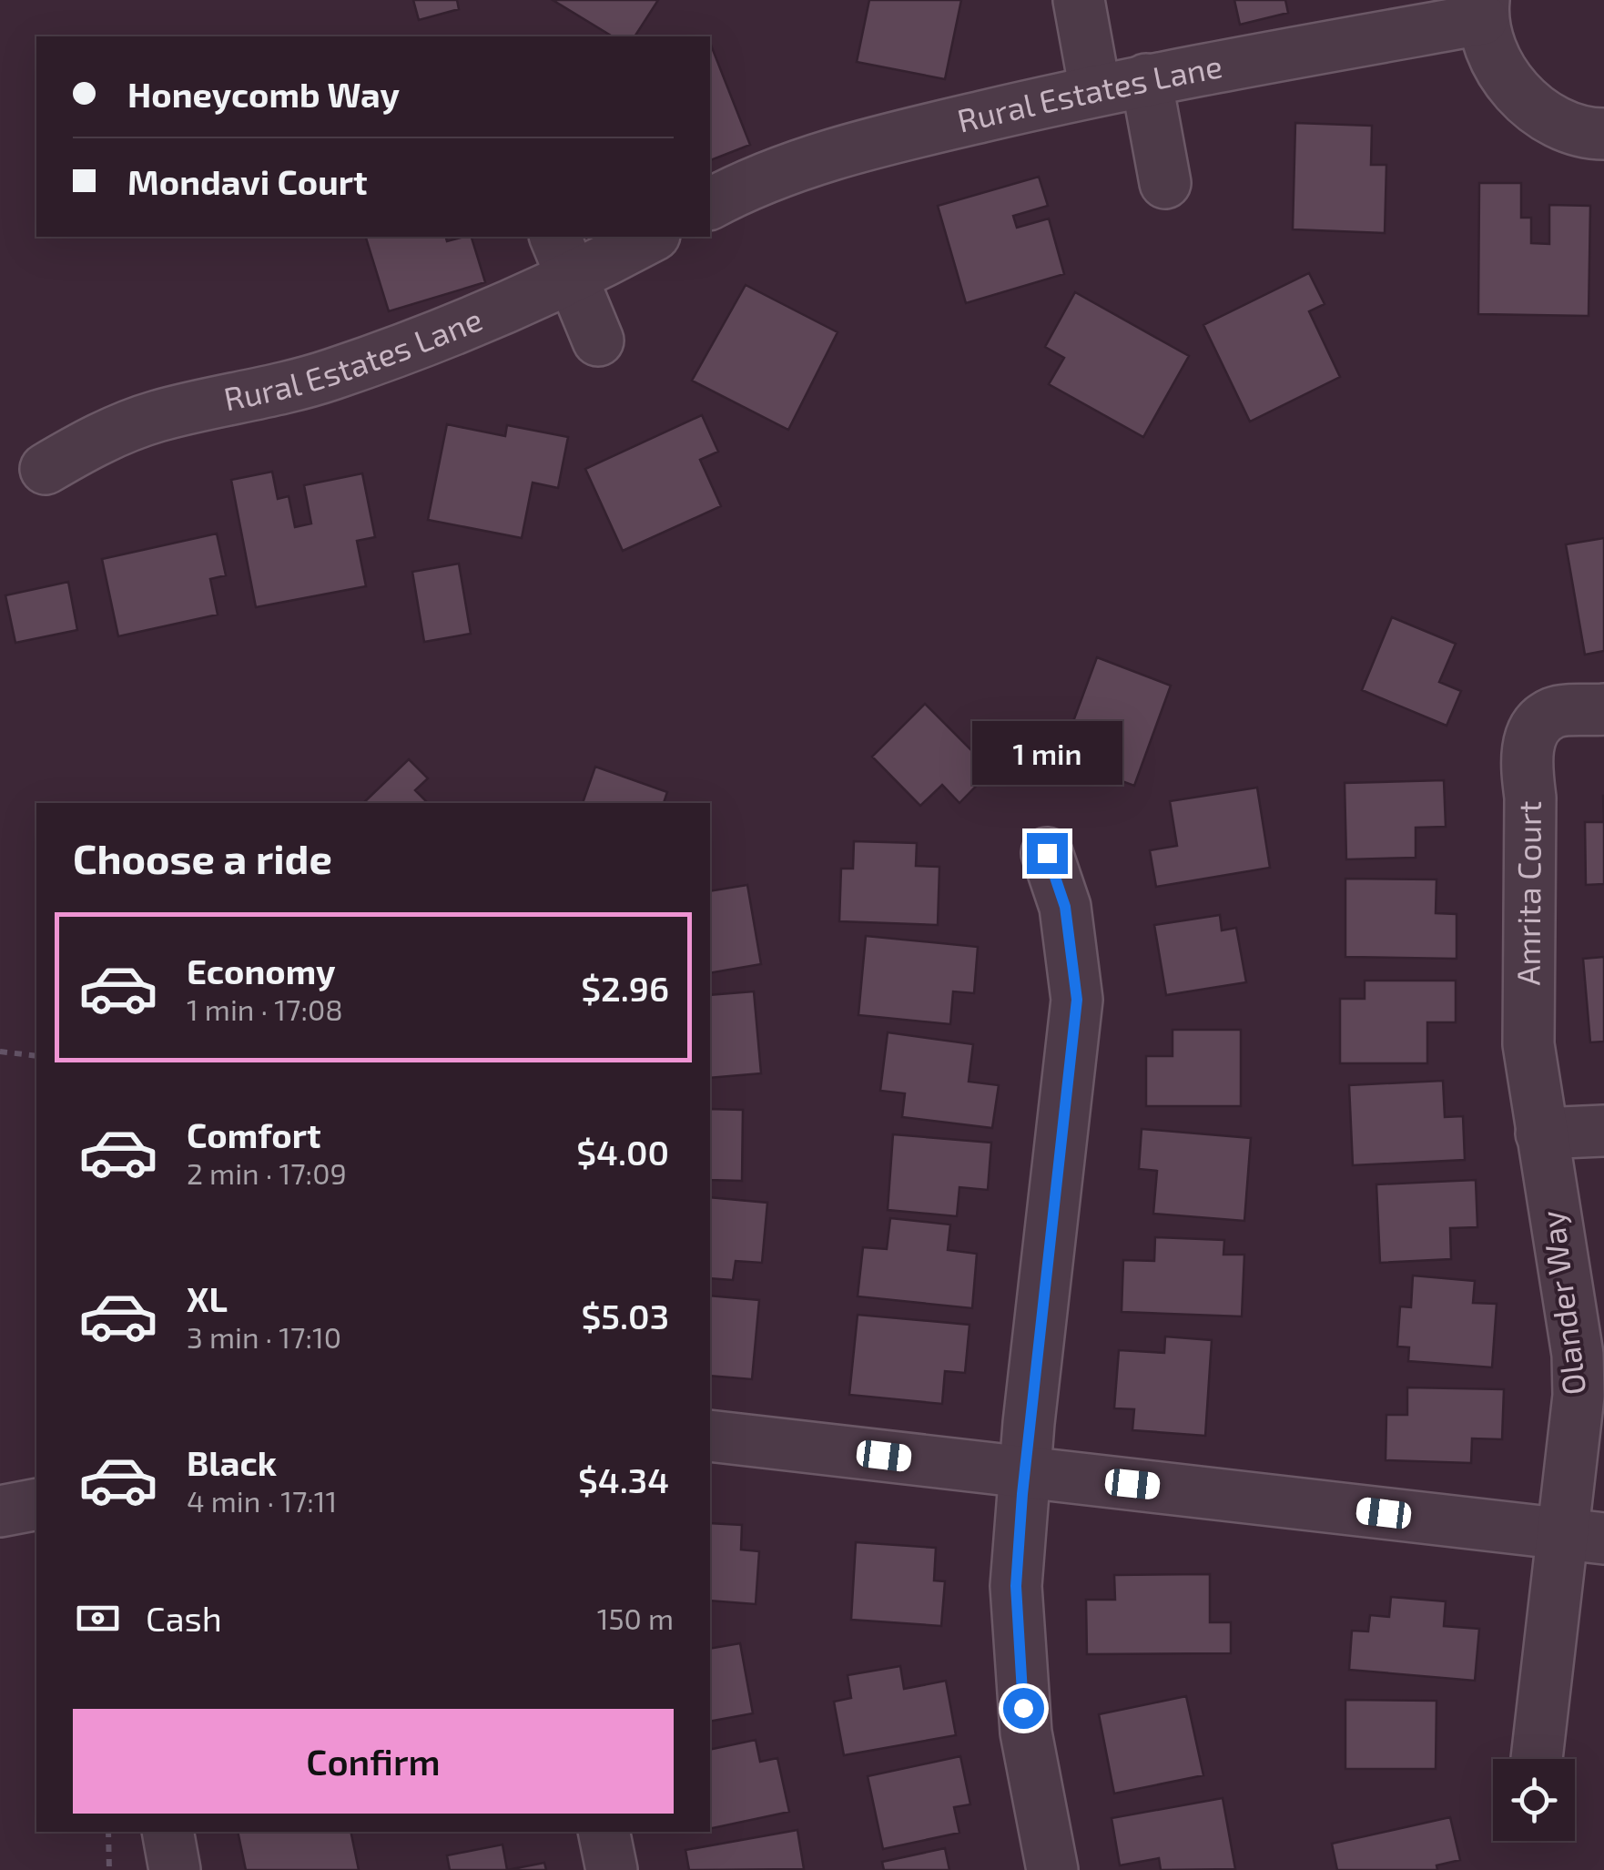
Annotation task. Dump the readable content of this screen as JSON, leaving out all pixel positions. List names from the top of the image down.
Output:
{
  "streets": {
    "street": ["Rural Estates Lane", "Amrita Court", "Olander Way"]
  },
  "crossings": [
    ["Amrita Court", "Olander Way"]
  ],
  "page": {
    "banner": ["Honeycomb Way", "Mondavi Court"],
    "bubble": "1 min",
    "heading": "Choose a ride",
    "list": [
      {
        "name": "Economy",
        "note": "1 min · 17:08",
        "value": "$2.96"
      },
      {
        "name": "Comfort",
        "note": "2 min · 17:09",
        "value": "$4.00"
      },
      {
        "name": "XL",
        "note": "3 min · 17:10",
        "value": "$5.03"
      },
      {
        "name": "Black",
        "note": "4 min · 17:11",
        "value": "$4.34"
      }
    ],
    "pay": ["Cash", "150 m"],
    "buttons": "Confirm"
  }
}
